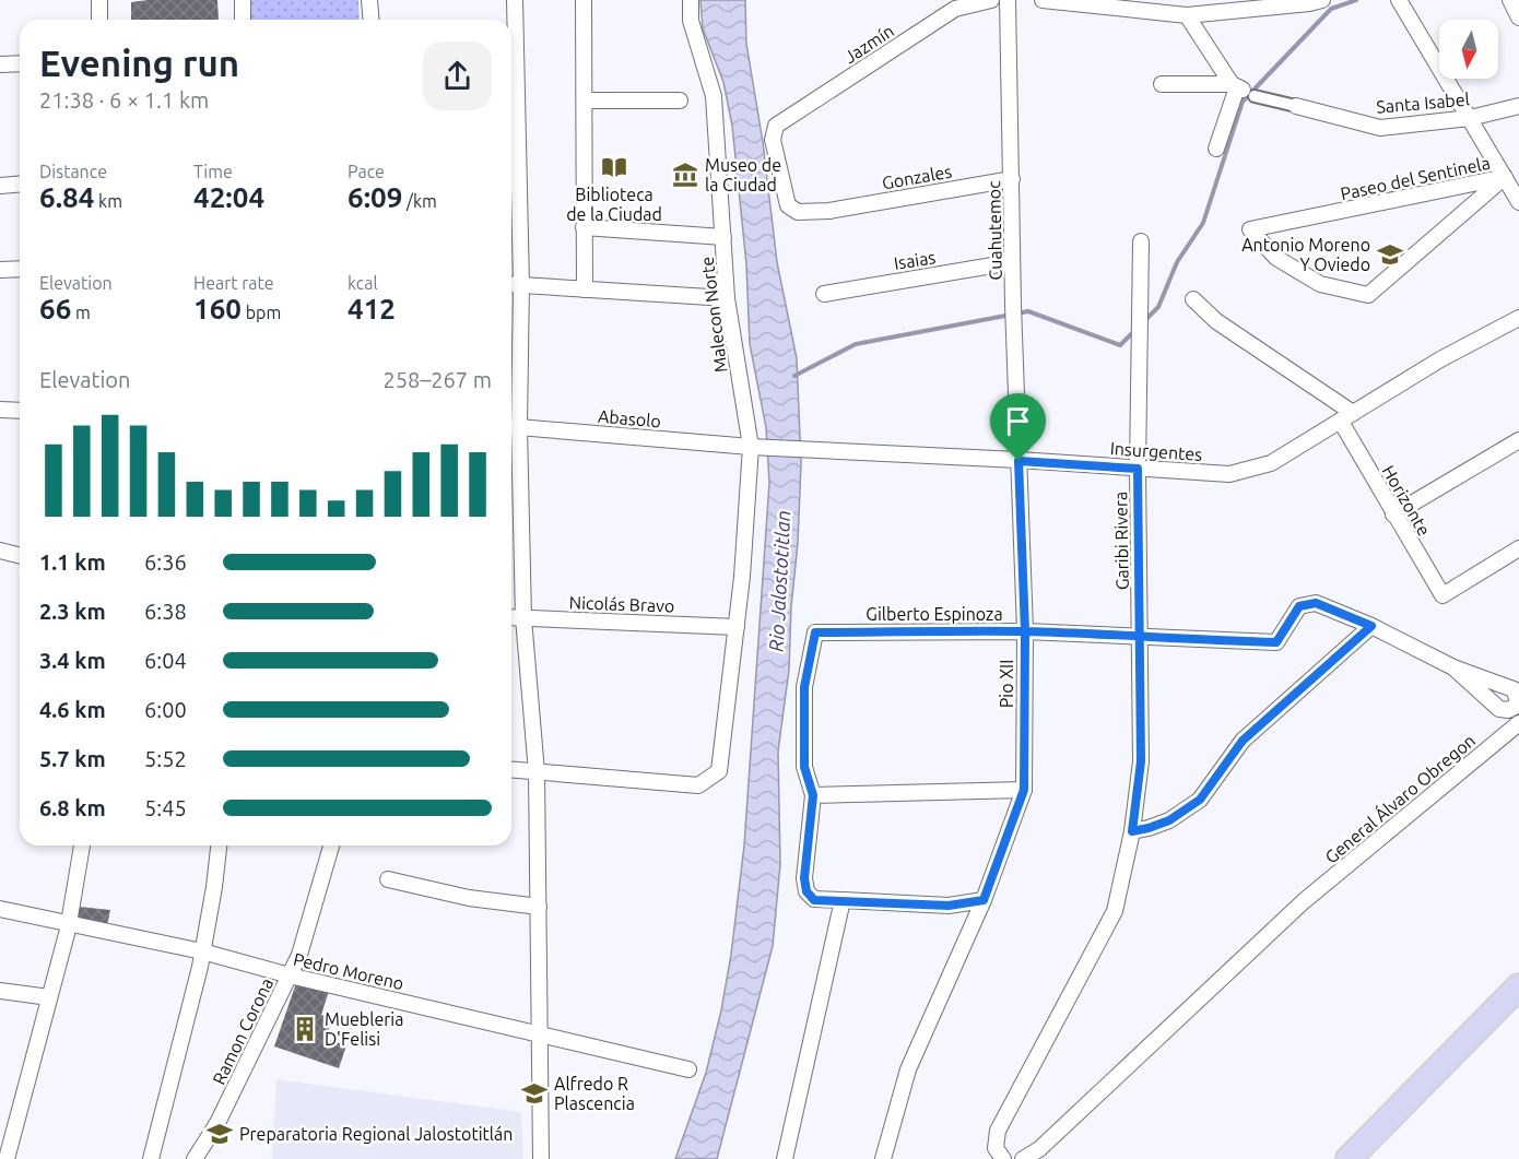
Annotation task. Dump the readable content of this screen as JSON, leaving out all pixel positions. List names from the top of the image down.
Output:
{
  "streets": {
    "street": [
      "Jazmín",
      "Santa Isabel",
      "Gonzales",
      "Paseo del Sentinela",
      "Cuahutemoc",
      "Isaias",
      "Malecon Norte",
      "Abasolo",
      "Insurgentes",
      "Horizonte",
      "Garibi Rivera",
      "Nicolás Bravo",
      "Gilberto Espinoza",
      "Pio XII",
      "General Álvaro Obregon",
      "Pedro Moreno",
      "Ramon Corona"
    ]
  },
  "crossings": [
    ["Jazmín", "Gonzales"],
    ["Gonzales", "Cuahutemoc"],
    ["Cuahutemoc", "Isaias"],
    ["Cuahutemoc", "Insurgentes"],
    ["Cuahutemoc", "Pio XII"],
    ["Malecon Norte", "Abasolo"],
    ["Malecon Norte", "Insurgentes"],
    ["Malecon Norte", "Nicolás Bravo"],
    ["Abasolo", "Insurgentes"],
    ["Insurgentes", "Horizonte"],
    ["Insurgentes", "Garibi Rivera"],
    ["Insurgentes", "Pio XII"],
    ["Garibi Rivera", "Gilberto Espinoza"],
    ["Gilberto Espinoza", "Pio XII"],
    ["Pedro Moreno", "Ramon Corona"]
  ],
  "water": ["Rio Jalostotitlan"],
  "places": {
    "library": ["Biblioteca de la Ciudad"],
    "museum": ["Museo de la Ciudad"],
    "school or university": ["Antonio Moreno Y Oviedo", "Alfredo R Plascencia", "Preparatoria Regional Jalostotitlán"],
    "building": ["Muebleria D'Felisi"]
  },
  "north": "bottom",
  "page": {
    "heading": ["Evening run", "21:38 · 6 × 1.1 km"],
    "stats": [
      ["Distance", "6.84 km"],
      ["Time", "42:04"],
      ["Pace", "6:09 /km"],
      ["Elevation", "66 m"],
      ["Heart rate", "160 bpm"],
      ["kcal", "412"]
    ],
    "chart": ["Elevation", "258–267 m"],
    "list": [
      {
        "name": "1.1 km",
        "note": "6:36"
      },
      {
        "name": "2.3 km",
        "note": "6:38"
      },
      {
        "name": "3.4 km",
        "note": "6:04"
      },
      {
        "name": "4.6 km",
        "note": "6:00"
      },
      {
        "name": "5.7 km",
        "note": "5:52"
      },
      {
        "name": "6.8 km",
        "note": "5:45"
      }
    ]
  }
}
